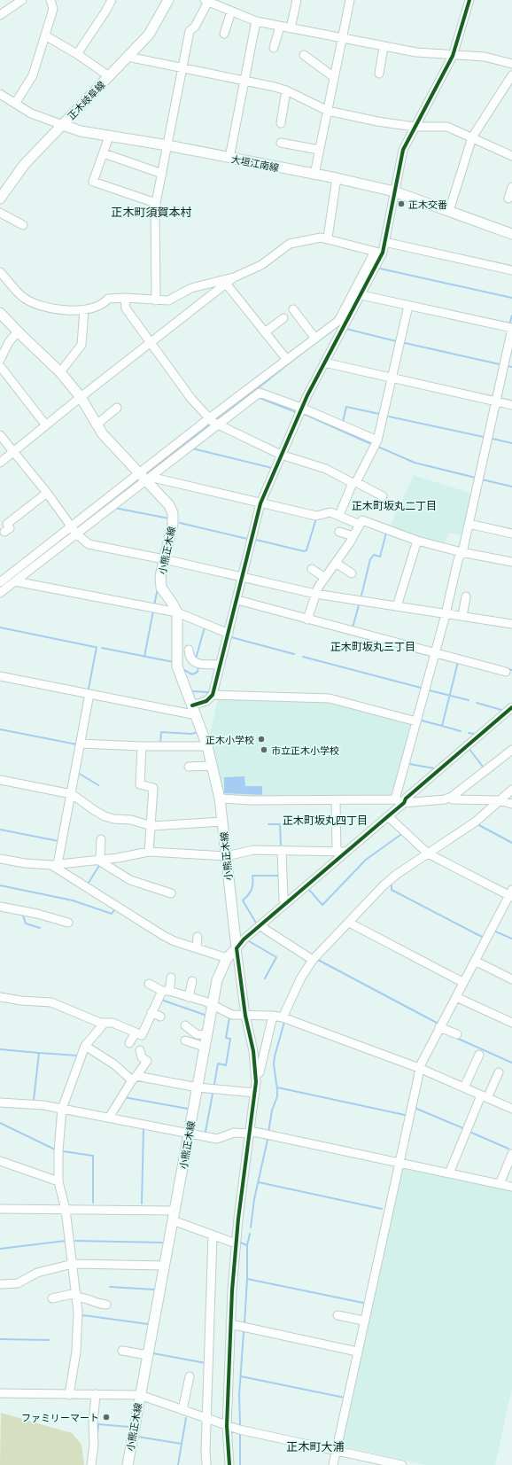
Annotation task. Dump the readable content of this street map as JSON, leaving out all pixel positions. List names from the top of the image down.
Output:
{
  "streets": {
    "main road": ["正木岐阜線", "大垣江南線", "小熊正木線"]
  },
  "crossings": [
    ["正木岐阜線", "大垣江南線"]
  ],
  "districts": [
    "正木町須賀本村",
    "正木町坂丸二丁目",
    "正木町坂丸三丁目",
    "正木町坂丸四丁目",
    "正木町大浦"
  ],
  "places": [
    "正木交番",
    "正木小学校",
    "市立正木小学校",
    "ファミリーマート"
  ]
}
